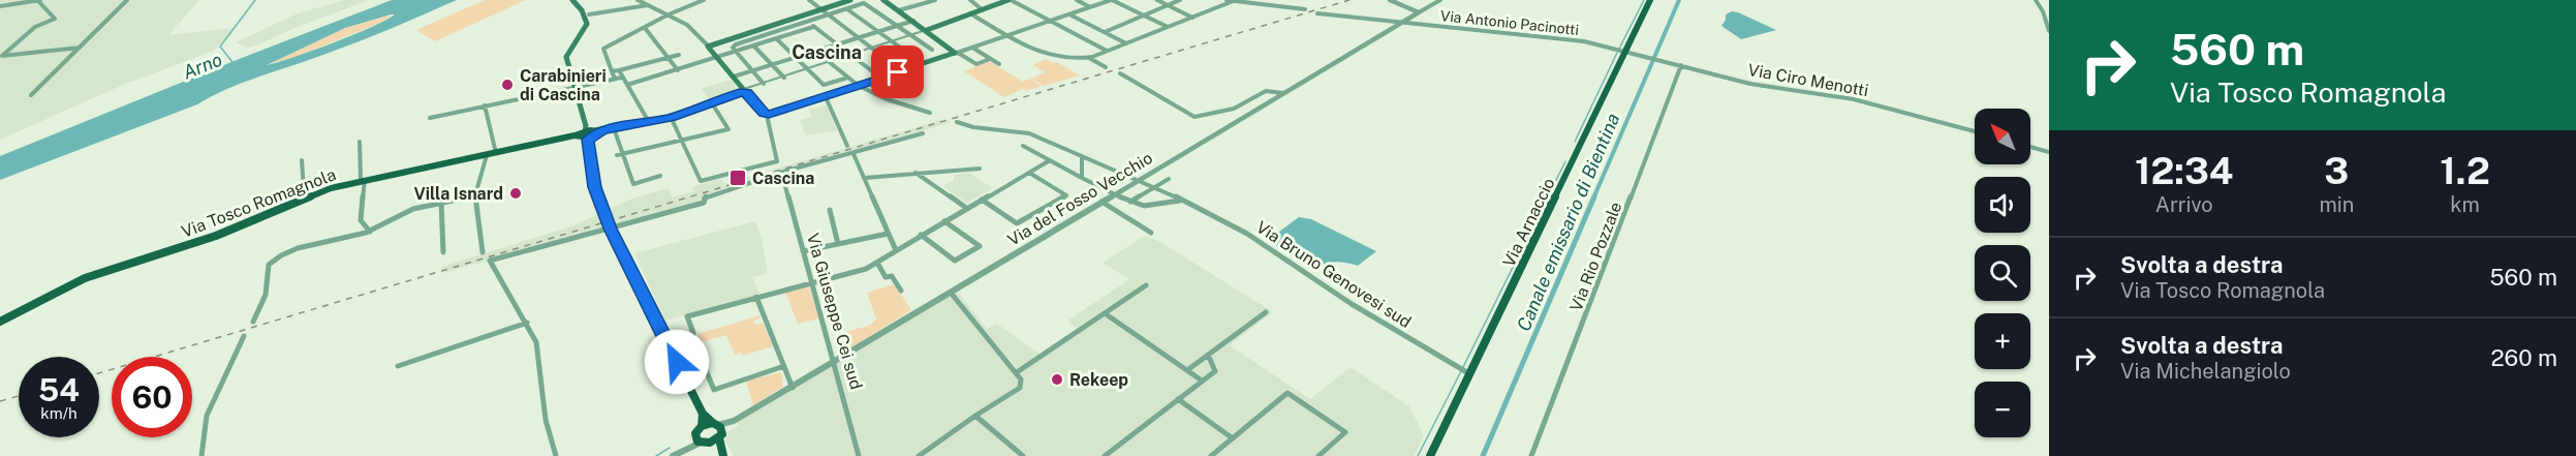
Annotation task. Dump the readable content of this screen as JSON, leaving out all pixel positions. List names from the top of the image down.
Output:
{
  "streets": {
    "main road": ["Via Tosco Romagnola", "Via Arnaccio"],
    "street": [
      "Via Antonio Pacinotti",
      "Via Ciro Menotti",
      "Via del Fosso Vecchio",
      "Via Rio Pozzale",
      "Via Bruno Genovesi sud",
      "Via Giuseppe Cei sud"
    ]
  },
  "crossings": [
    ["Via Antonio Pacinotti", "Via Ciro Menotti"],
    ["Via Antonio Pacinotti", "Via del Fosso Vecchio"],
    ["Via Antonio Pacinotti", "Via Arnaccio"],
    ["Via Ciro Menotti", "Via Arnaccio"],
    ["Via Ciro Menotti", "Via Rio Pozzale"],
    ["Via del Fosso Vecchio", "Via Bruno Genovesi sud"],
    ["Via del Fosso Vecchio", "Via Giuseppe Cei sud"],
    ["Via Arnaccio", "Via Bruno Genovesi sud"]
  ],
  "districts": ["Cascina"],
  "water": ["Arno", "Canale emissario di Bientina"],
  "places": {
    "other": ["Carabinieri di Cascina", "Villa Isnard", "Rekeep"],
    "transit": ["Cascina"]
  },
  "north": "top left",
  "page": {
    "turn": ["560 m", "Via Tosco Romagnola"],
    "map_buttons": ["+", "−"],
    "eta": [
      "12:34",
      "Arrivo",
      "3",
      "min",
      "1.2",
      "km"
    ],
    "list": [
      {
        "name": "Svolta a destra",
        "note": "Via Tosco Romagnola",
        "value": "560 m"
      },
      {
        "name": "Svolta a destra",
        "note": "Via Michelangiolo",
        "value": "260 m"
      }
    ],
    "speed": "54 km/h",
    "limit": "60"
  }
}
